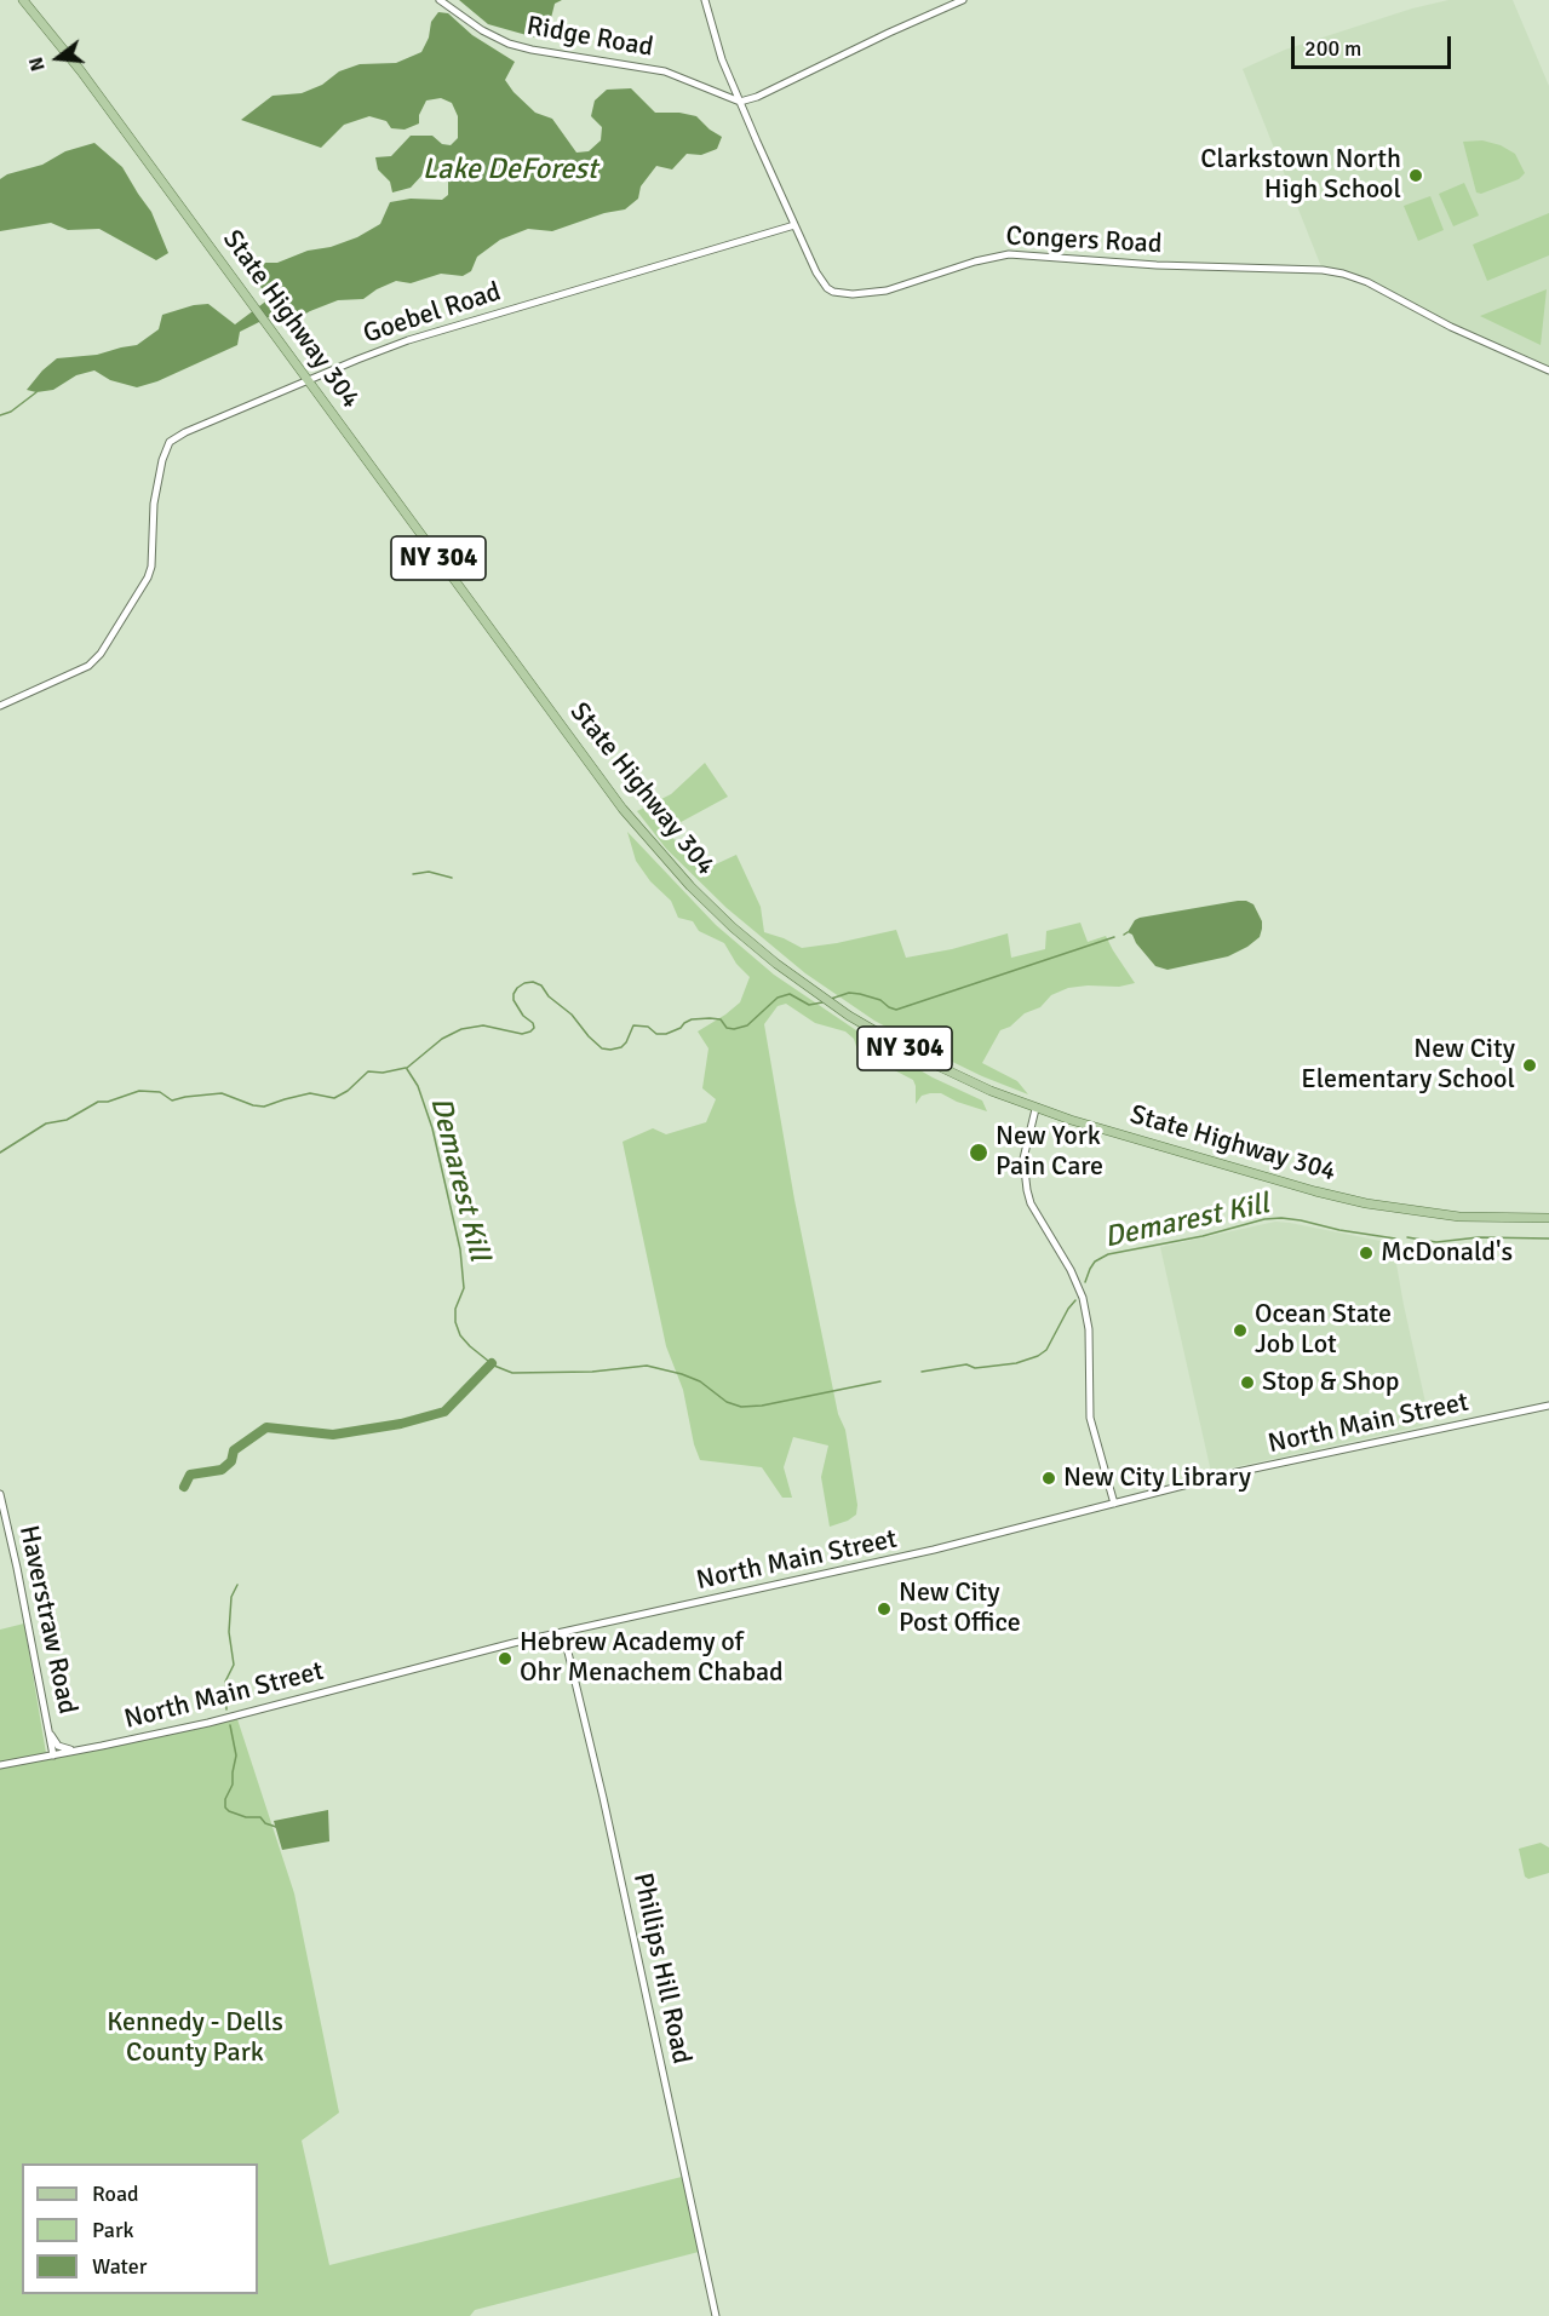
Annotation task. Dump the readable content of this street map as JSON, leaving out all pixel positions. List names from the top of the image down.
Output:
{
  "streets": {
    "main road": ["State Highway 304", "NY 304"],
    "street": [
      "Ridge Road",
      "Congers Road",
      "Goebel Road",
      "North Main Street",
      "Haverstraw Road",
      "Phillips Hill Road"
    ]
  },
  "crossings": [
    ["Ridge Road", "Congers Road"],
    ["Congers Road", "Goebel Road"],
    ["Goebel Road", "State Highway 304"],
    ["North Main Street", "Haverstraw Road"],
    ["North Main Street", "Phillips Hill Road"]
  ],
  "water": ["Lake DeForest", "Demarest Kill"],
  "parks": ["Kennedy - Dells County Park"],
  "places": [
    "Clarkstown North High School",
    "New City Elementary School",
    "New York Pain Care",
    "McDonald's",
    "Ocean State Job Lot",
    "Stop & Shop",
    "New City Library",
    "New City Post Office",
    "Hebrew Academy of Ohr Menachem Chabad"
  ],
  "legend": ["Road", "Park", "Water"],
  "scale_bar": "200 m",
  "north": "left"
}
